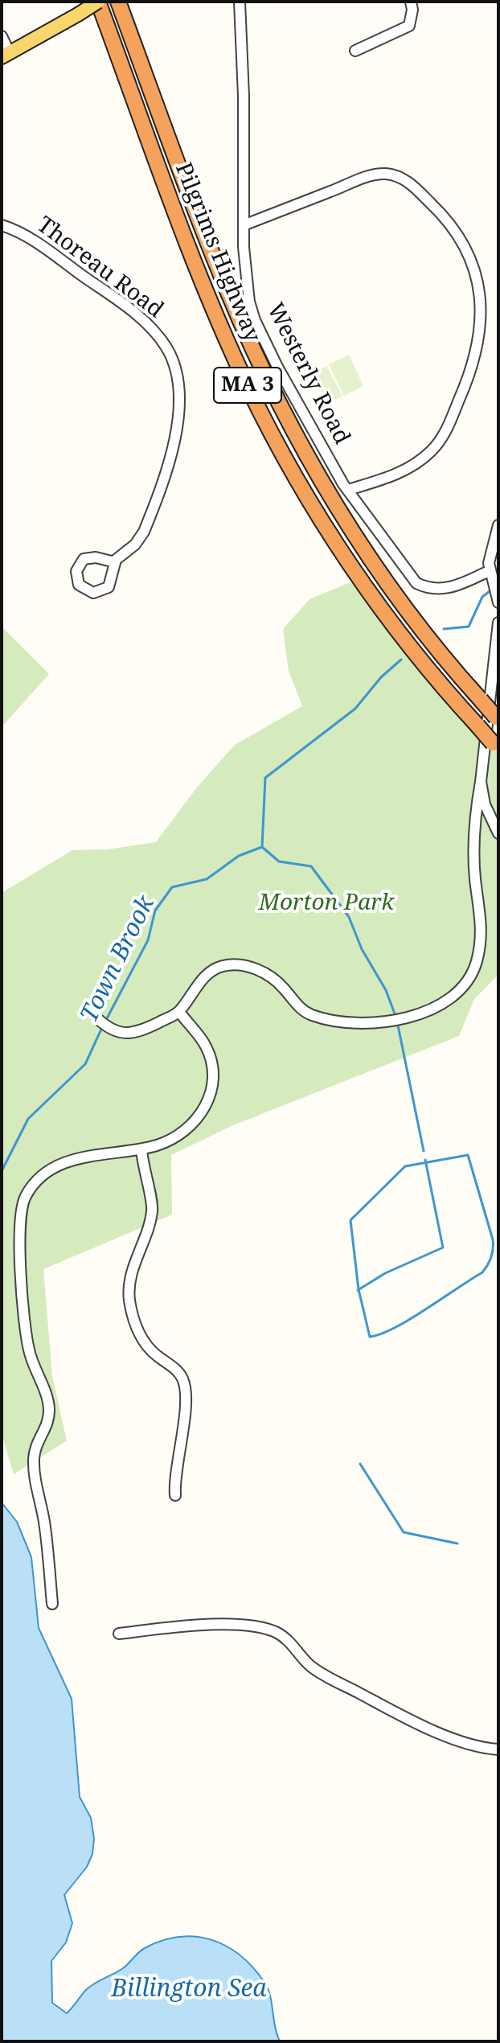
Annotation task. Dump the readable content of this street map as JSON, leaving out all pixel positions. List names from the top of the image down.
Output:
{
  "streets": {
    "highway": ["Pilgrims Highway", "MA 3"],
    "street": ["Thoreau Road", "Westerly Road"]
  },
  "water": ["Town Brook", "Billington Sea"],
  "parks": ["Morton Park"]
}
